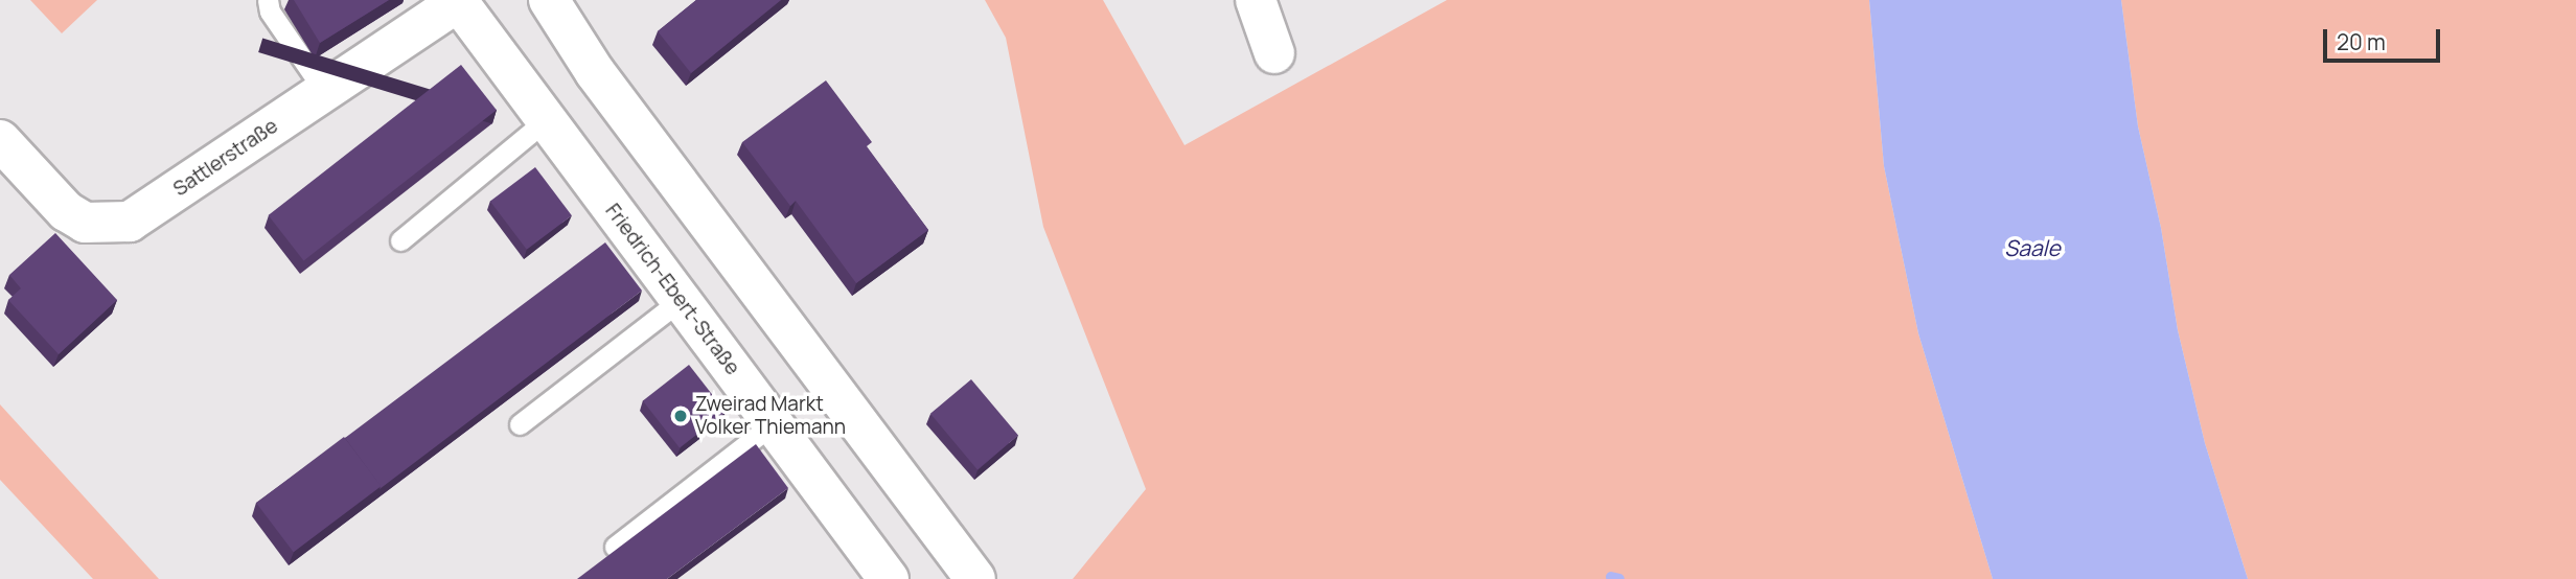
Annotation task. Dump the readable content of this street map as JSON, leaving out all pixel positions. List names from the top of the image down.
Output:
{
  "streets": {
    "street": ["Sattlerstraße", "Friedrich-Ebert-Straße"]
  },
  "crossings": [
    ["Sattlerstraße", "Friedrich-Ebert-Straße"]
  ],
  "water": ["Saale"],
  "places": ["Zweirad Markt Volker Thiemann"],
  "scale_bar": "20 m"
}
